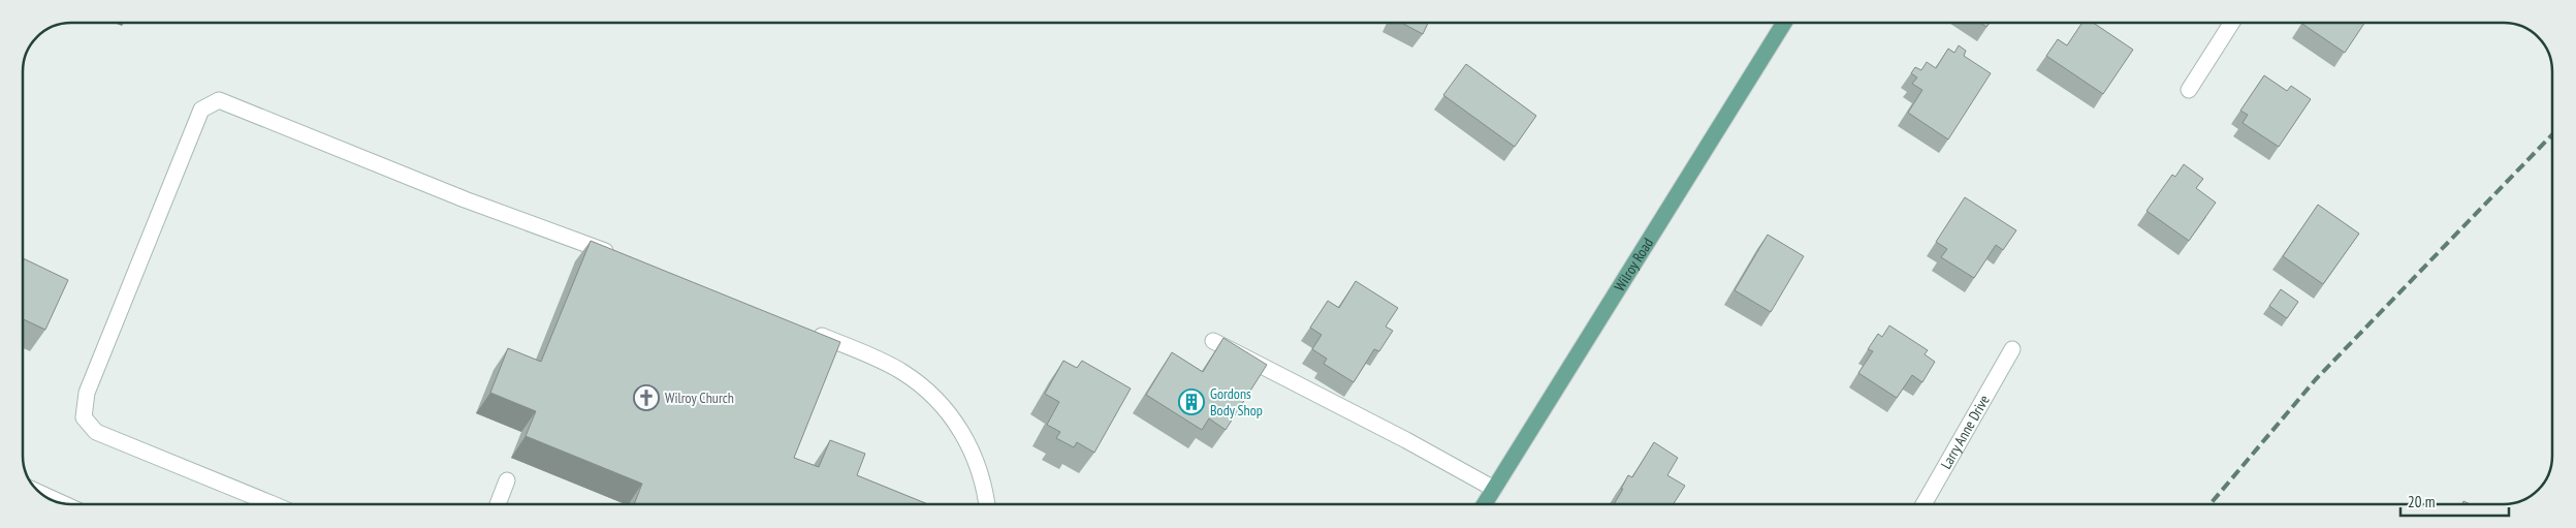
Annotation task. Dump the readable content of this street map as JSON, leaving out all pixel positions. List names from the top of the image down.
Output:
{
  "streets": {
    "main road": ["Wilroy Road"],
    "street": ["Larry Anne Drive"]
  },
  "places": {
    "church": ["Wilroy Church"],
    "building": ["Gordons Body Shop"]
  },
  "scale_bar": "20 m"
}
